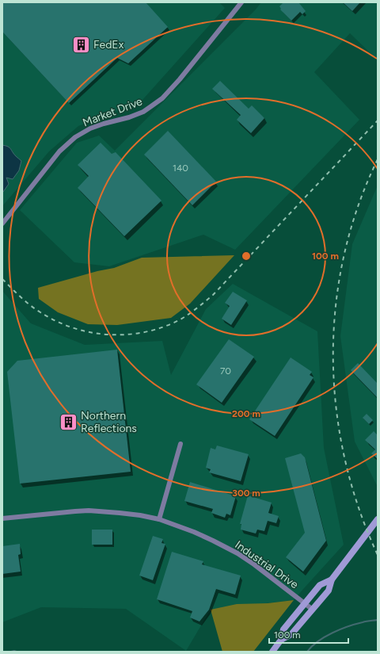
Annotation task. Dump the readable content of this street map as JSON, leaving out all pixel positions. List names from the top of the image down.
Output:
{
  "streets": {
    "street": ["Market Drive", "Industrial Drive"]
  },
  "places": {
    "building": ["FedEx", "Northern Reflections"]
  },
  "house_numbers": ["140", "70"],
  "scale_bar": "100 m",
  "rings": ["100 m", "200 m", "300 m"]
}
